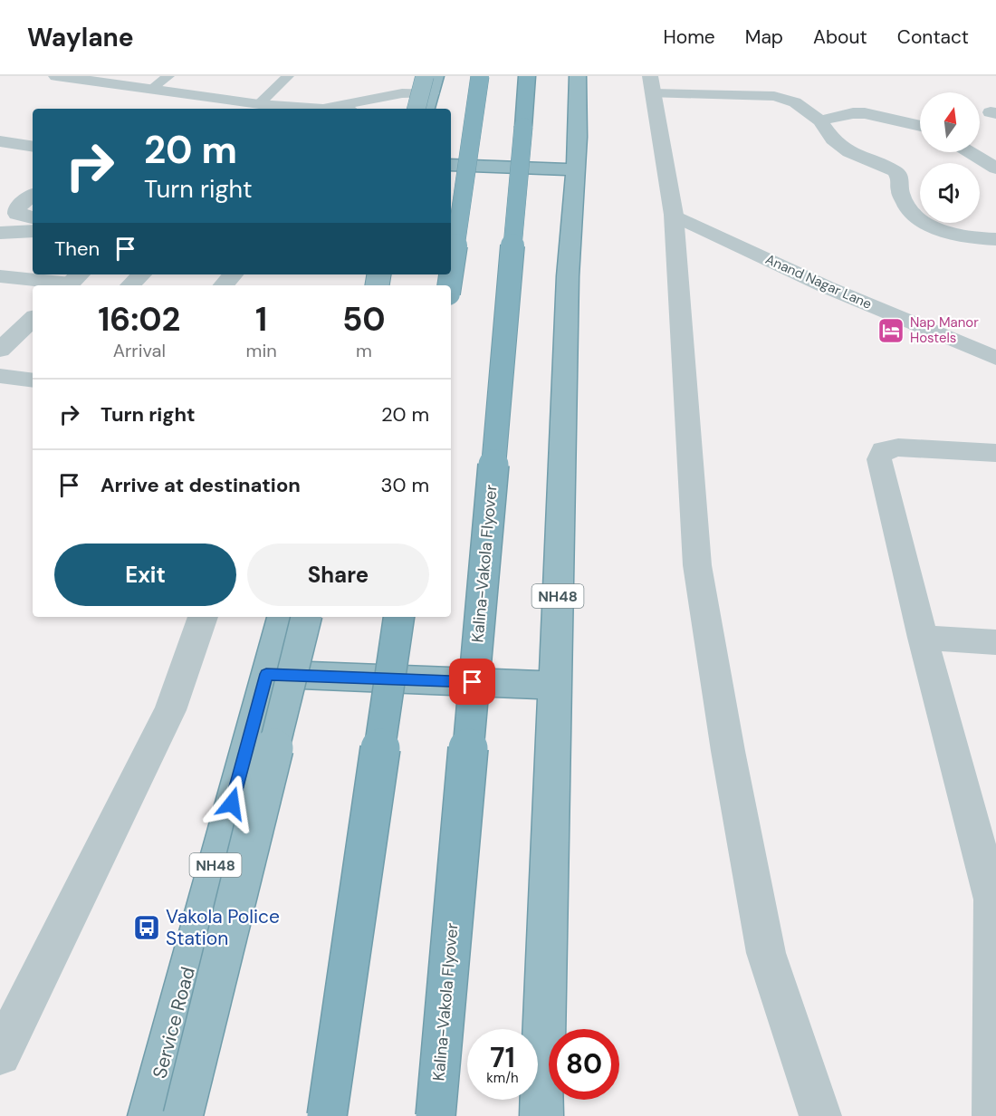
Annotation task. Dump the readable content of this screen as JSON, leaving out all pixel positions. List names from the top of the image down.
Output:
{
  "streets": {
    "highway": ["Kalina-Vakola Flyover", "NH48", "Service Road"],
    "street": ["Anand Nagar Lane"]
  },
  "places": {
    "hotel": ["Nap Manor Hostels"],
    "bus stop": ["Vakola Police Station"]
  },
  "north": "top",
  "page": {
    "header": "Waylane",
    "nav": [
      "Home",
      "Map",
      "About",
      "Contact"
    ],
    "turn": ["20 m", "Turn right"],
    "then": "Then",
    "eta": [
      "16:02",
      "Arrival",
      "1",
      "min",
      "50",
      "m"
    ],
    "list": [
      {
        "name": "Turn right",
        "value": "20 m"
      },
      {
        "name": "Arrive at destination",
        "value": "30 m"
      }
    ],
    "buttons": ["Exit", "Share"],
    "speed": "71 km/h",
    "limit": "80"
  }
}
